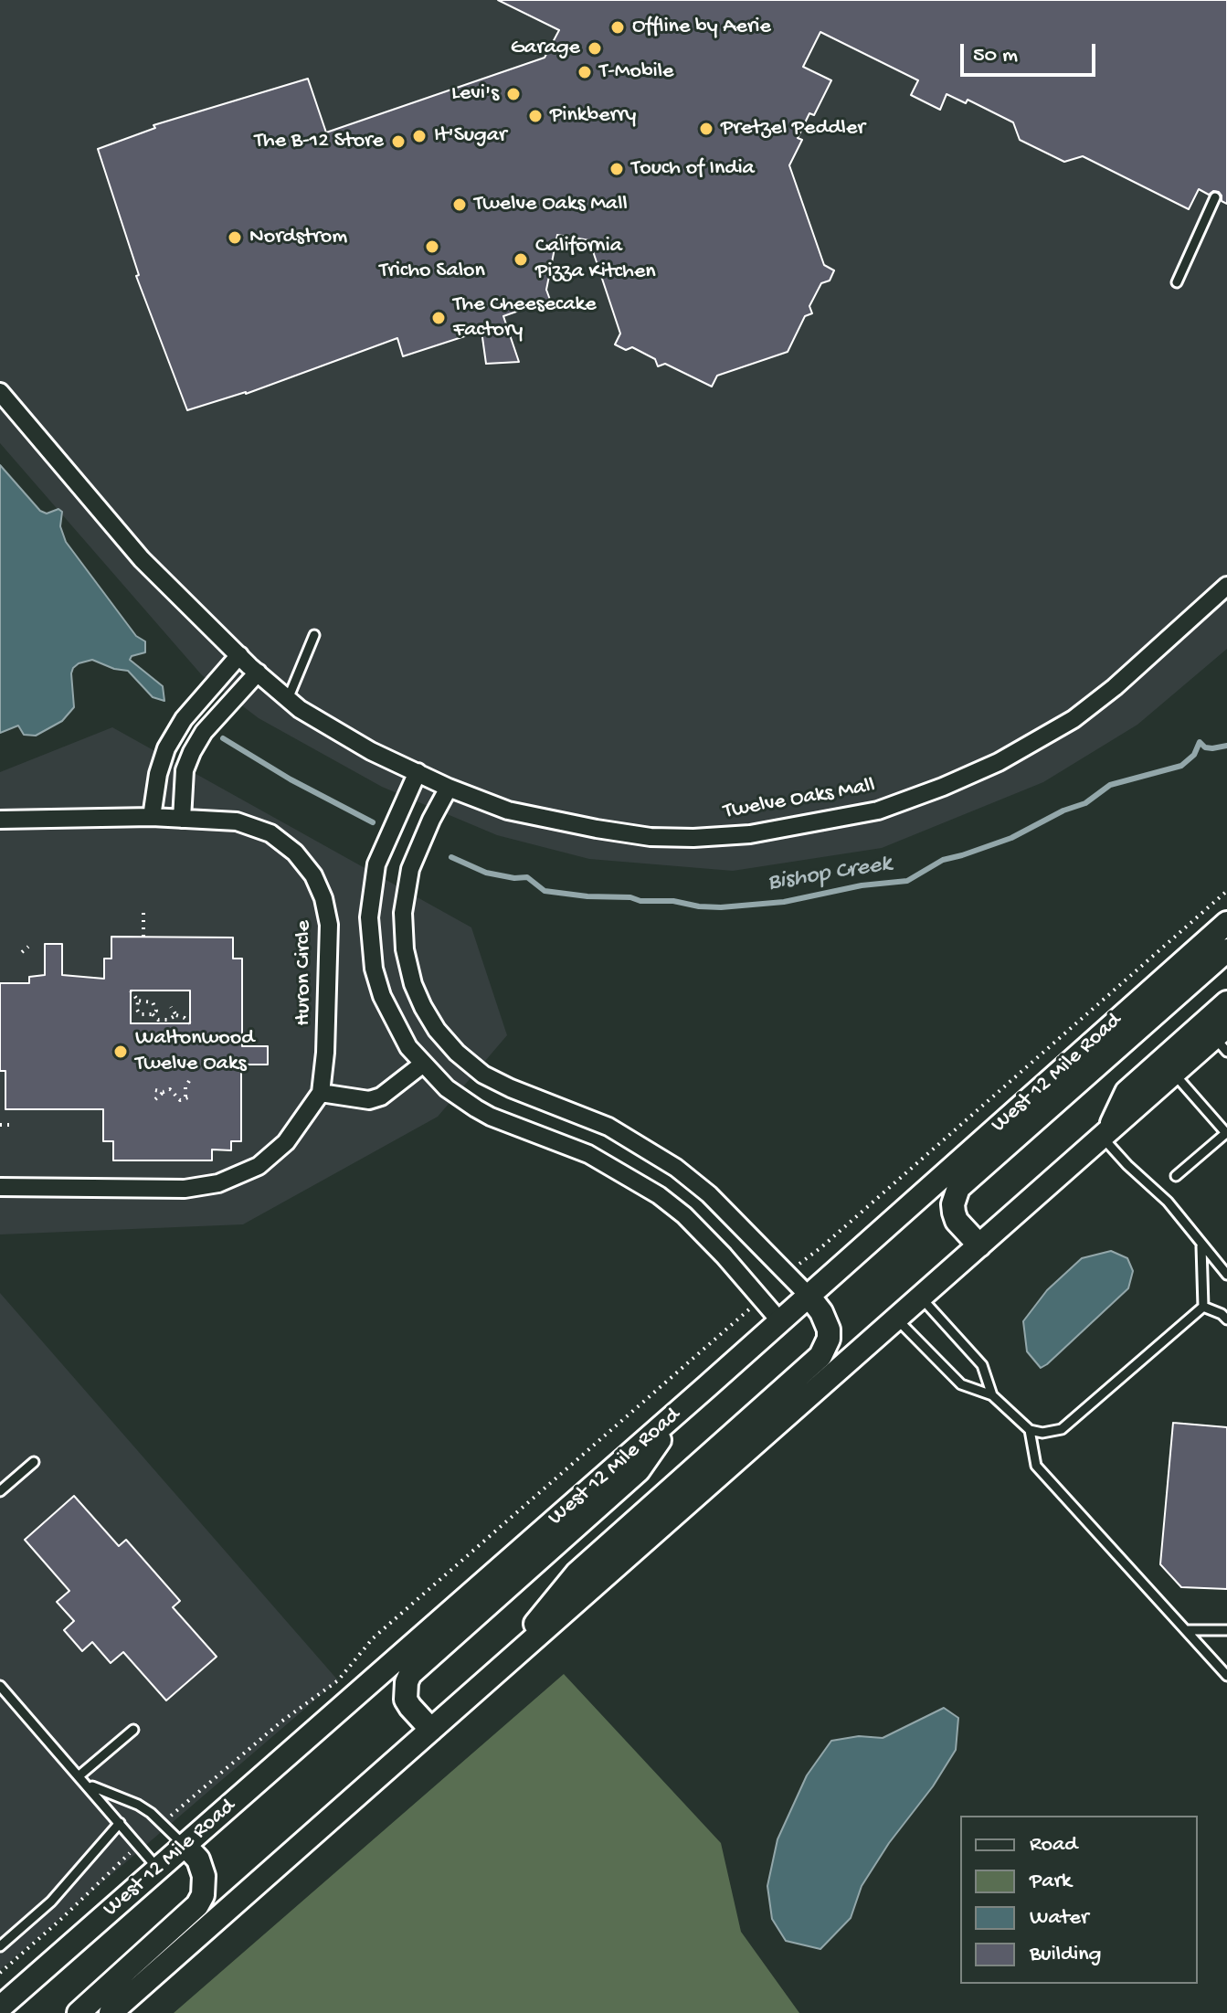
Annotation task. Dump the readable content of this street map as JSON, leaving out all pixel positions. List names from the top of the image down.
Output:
{
  "streets": {
    "main road": ["West 12 Mile Road"],
    "street": ["Twelve Oaks Mall", "Huron Circle"]
  },
  "water": ["Bishop Creek"],
  "places": [
    "Offline by Aerie",
    "Garage",
    "T-Mobile",
    "Levi's",
    "Pinkberry",
    "Pretzel Peddler",
    "It'Sugar",
    "The B-12 Store",
    "Touch of India",
    "Twelve Oaks Mall",
    "Nordstrom",
    "Tricho Salon",
    "California Pizza Kitchen",
    "The Cheesecake Factory",
    "Waltonwood Twelve Oaks"
  ],
  "legend": [
    "Road",
    "Park",
    "Water",
    "Building"
  ],
  "scale_bar": "50 m"
}
